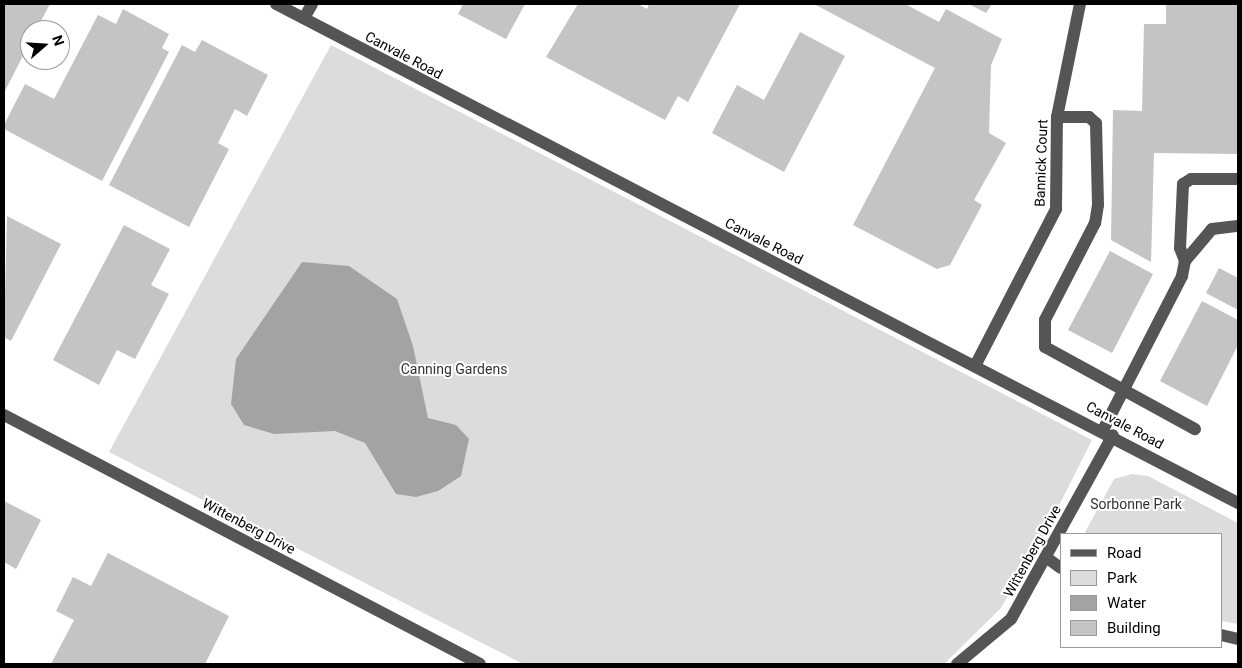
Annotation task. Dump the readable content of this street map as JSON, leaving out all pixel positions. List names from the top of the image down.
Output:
{
  "streets": {
    "street": ["Canvale Road", "Bannick Court", "Wittenberg Drive"]
  },
  "crossings": [
    ["Canvale Road", "Bannick Court"],
    ["Canvale Road", "Wittenberg Drive"]
  ],
  "parks": ["Canning Gardens", "Sorbonne Park"],
  "legend": [
    "Road",
    "Park",
    "Water",
    "Building"
  ],
  "north": "right"
}
